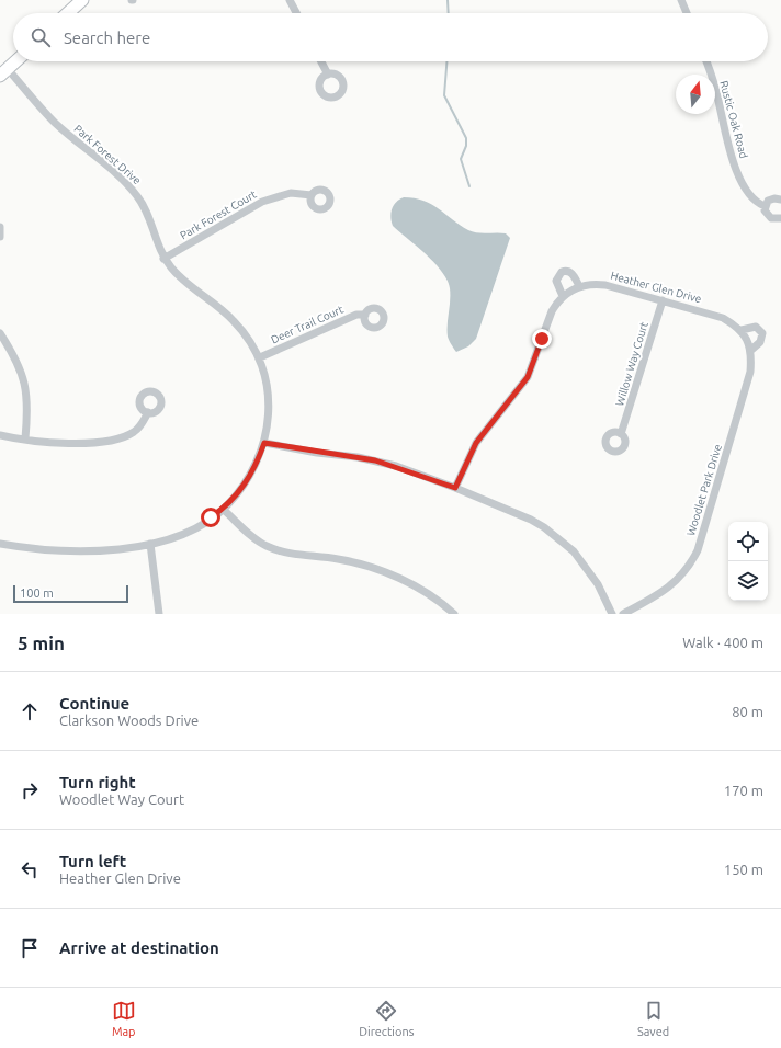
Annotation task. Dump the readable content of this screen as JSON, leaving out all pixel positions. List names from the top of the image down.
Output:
{
  "streets": {
    "street": [
      "Rustic Oak Road",
      "Park Forest Drive",
      "Park Forest Court",
      "Heather Glen Drive",
      "Deer Trail Court",
      "Willow Way Court",
      "Woodlet Park Drive"
    ]
  },
  "crossings": [
    ["Park Forest Drive", "Park Forest Court"],
    ["Park Forest Drive", "Deer Trail Court"],
    ["Heather Glen Drive", "Willow Way Court"],
    ["Heather Glen Drive", "Woodlet Park Drive"]
  ],
  "scale_bar": "100 m",
  "north": "top",
  "page": {
    "search": "Search here",
    "scale": "100 m",
    "heading": ["5 min", "Walk · 400 m"],
    "list": [
      ["Continue", "Clarkson Woods Drive", "80 m"],
      ["Turn right", "Woodlet Way Court", "170 m"],
      ["Turn left", "Heather Glen Drive", "150 m"],
      "Arrive at destination"
    ],
    "nav": ["Map", "Directions", "Saved"]
  }
}
